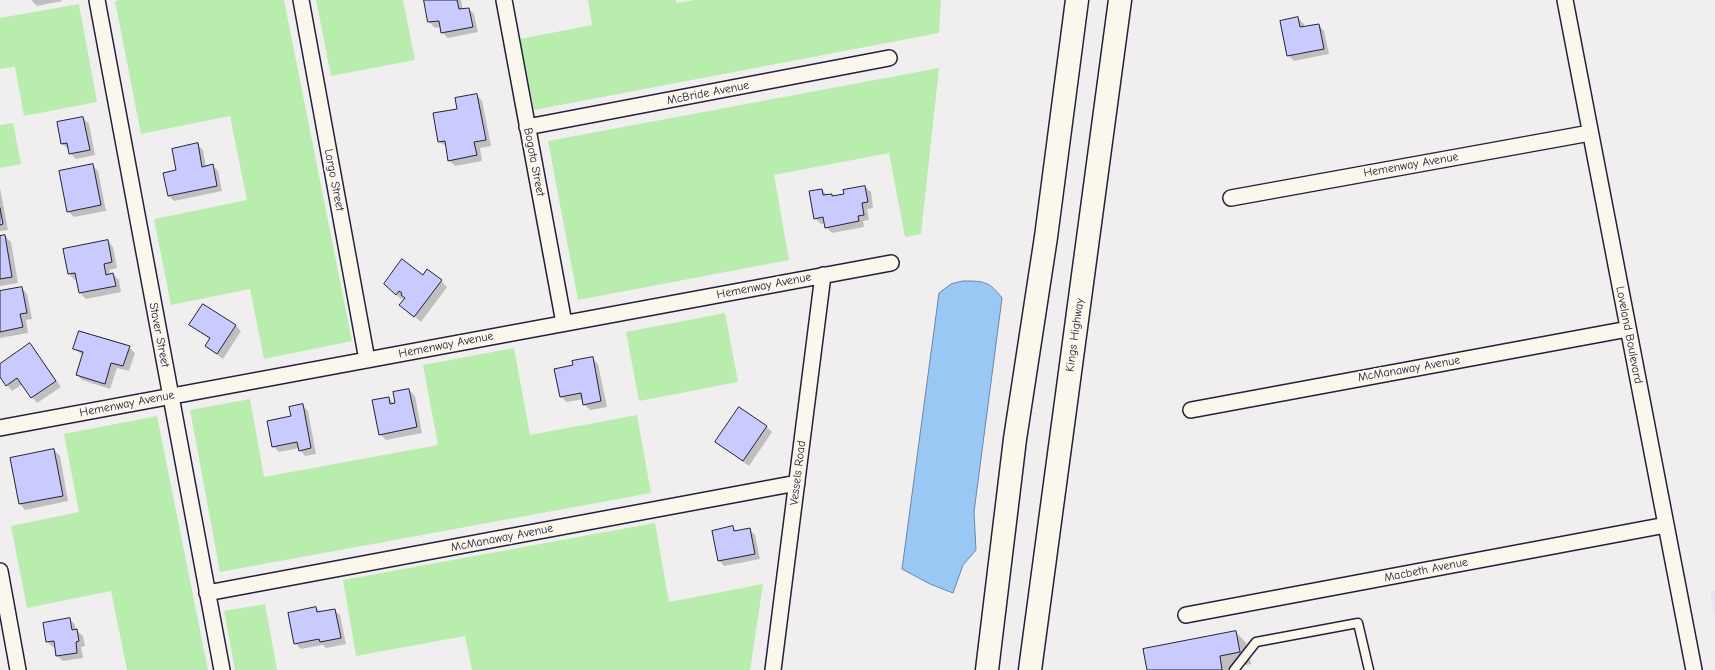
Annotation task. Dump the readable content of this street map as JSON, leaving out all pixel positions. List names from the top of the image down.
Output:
{
  "streets": {
    "main road": ["Kings Highway"],
    "street": [
      "McBride Avenue",
      "Bogota Street",
      "Hemenway Avenue",
      "Largo Street",
      "Staver Street",
      "Loveland Boulevard",
      "McManaway Avenue",
      "Vessels Road",
      "Macbeth Avenue"
    ]
  },
  "crossings": [
    ["McBride Avenue", "Bogota Street"],
    ["Bogota Street", "Hemenway Avenue"],
    ["Hemenway Avenue", "Largo Street"],
    ["Hemenway Avenue", "Staver Street"],
    ["Hemenway Avenue", "Loveland Boulevard"],
    ["Hemenway Avenue", "Vessels Road"],
    ["Staver Street", "McManaway Avenue"],
    ["Loveland Boulevard", "McManaway Avenue"],
    ["Loveland Boulevard", "Macbeth Avenue"],
    ["McManaway Avenue", "Vessels Road"]
  ]
}
